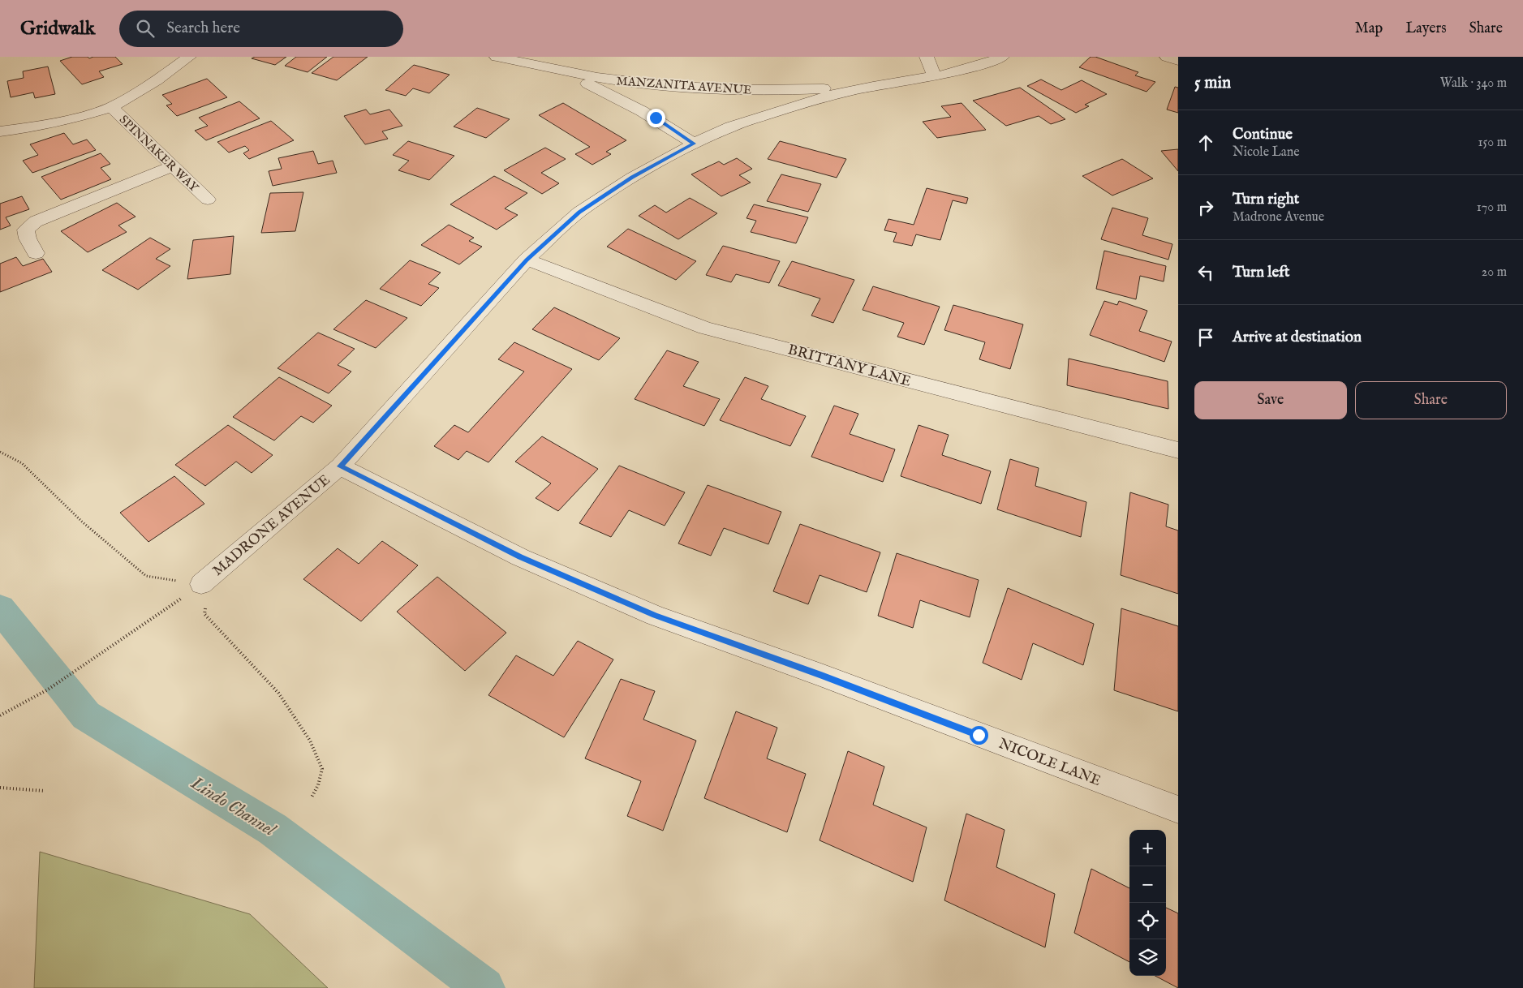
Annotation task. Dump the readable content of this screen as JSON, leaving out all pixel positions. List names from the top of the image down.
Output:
{
  "streets": {
    "street": [
      "MANZANITA AVENUE",
      "SPINNAKER WAY",
      "BRITTANY LANE",
      "MADRONE AVENUE",
      "NICOLE LANE"
    ]
  },
  "crossings": [
    ["MANZANITA AVENUE", "MADRONE AVENUE"],
    ["BRITTANY LANE", "MADRONE AVENUE"],
    ["MADRONE AVENUE", "NICOLE LANE"]
  ],
  "water": ["Lindo Channel"],
  "page": {
    "header": "Gridwalk",
    "search": "Search here",
    "nav": ["Map", "Layers", "Share"],
    "heading": ["5 min", "Walk · 340 m"],
    "list": [
      ["Continue", "Nicole Lane", "150 m"],
      ["Turn right", "Madrone Avenue", "170 m"],
      ["Turn left", "20 m"],
      "Arrive at destination"
    ],
    "buttons": ["Save", "Share"],
    "map_buttons": ["+", "−"]
  }
}
